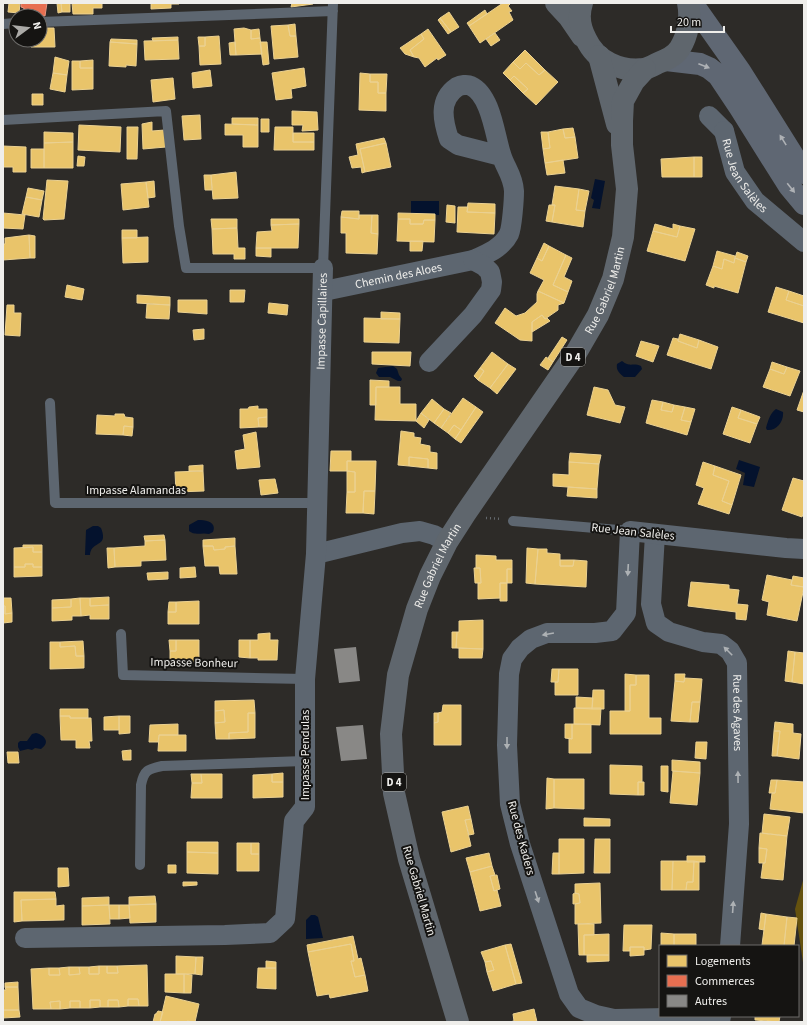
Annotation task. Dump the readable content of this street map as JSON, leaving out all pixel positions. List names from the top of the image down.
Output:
{
  "streets": {
    "main road": ["Rue Gabriel Martin", "D 4"],
    "street": [
      "Rue Jean Salèles",
      "Chemin des Aloes",
      "Impasse Capillaires",
      "Rue des Agaves",
      "Impasse Pendulas",
      "Rue des Kaders"
    ],
    "lane": ["Impasse Alamandas", "Impasse Bonheur"]
  },
  "crossings": [
    ["Rue Jean Salèles", "Rue des Agaves"],
    ["Rue Jean Salèles", "Rue des Kaders"],
    ["Chemin des Aloes", "Impasse Capillaires"],
    ["Rue Gabriel Martin", "D 4"],
    ["Impasse Capillaires", "Impasse Alamandas"],
    ["Impasse Capillaires", "Impasse Pendulas"],
    ["Impasse Bonheur", "Impasse Pendulas"]
  ],
  "one_way": ["Rue des Agaves"],
  "legend": ["Logements", "Commerces", "Autres"],
  "scale_bar": "20 m",
  "north": "right"
}
